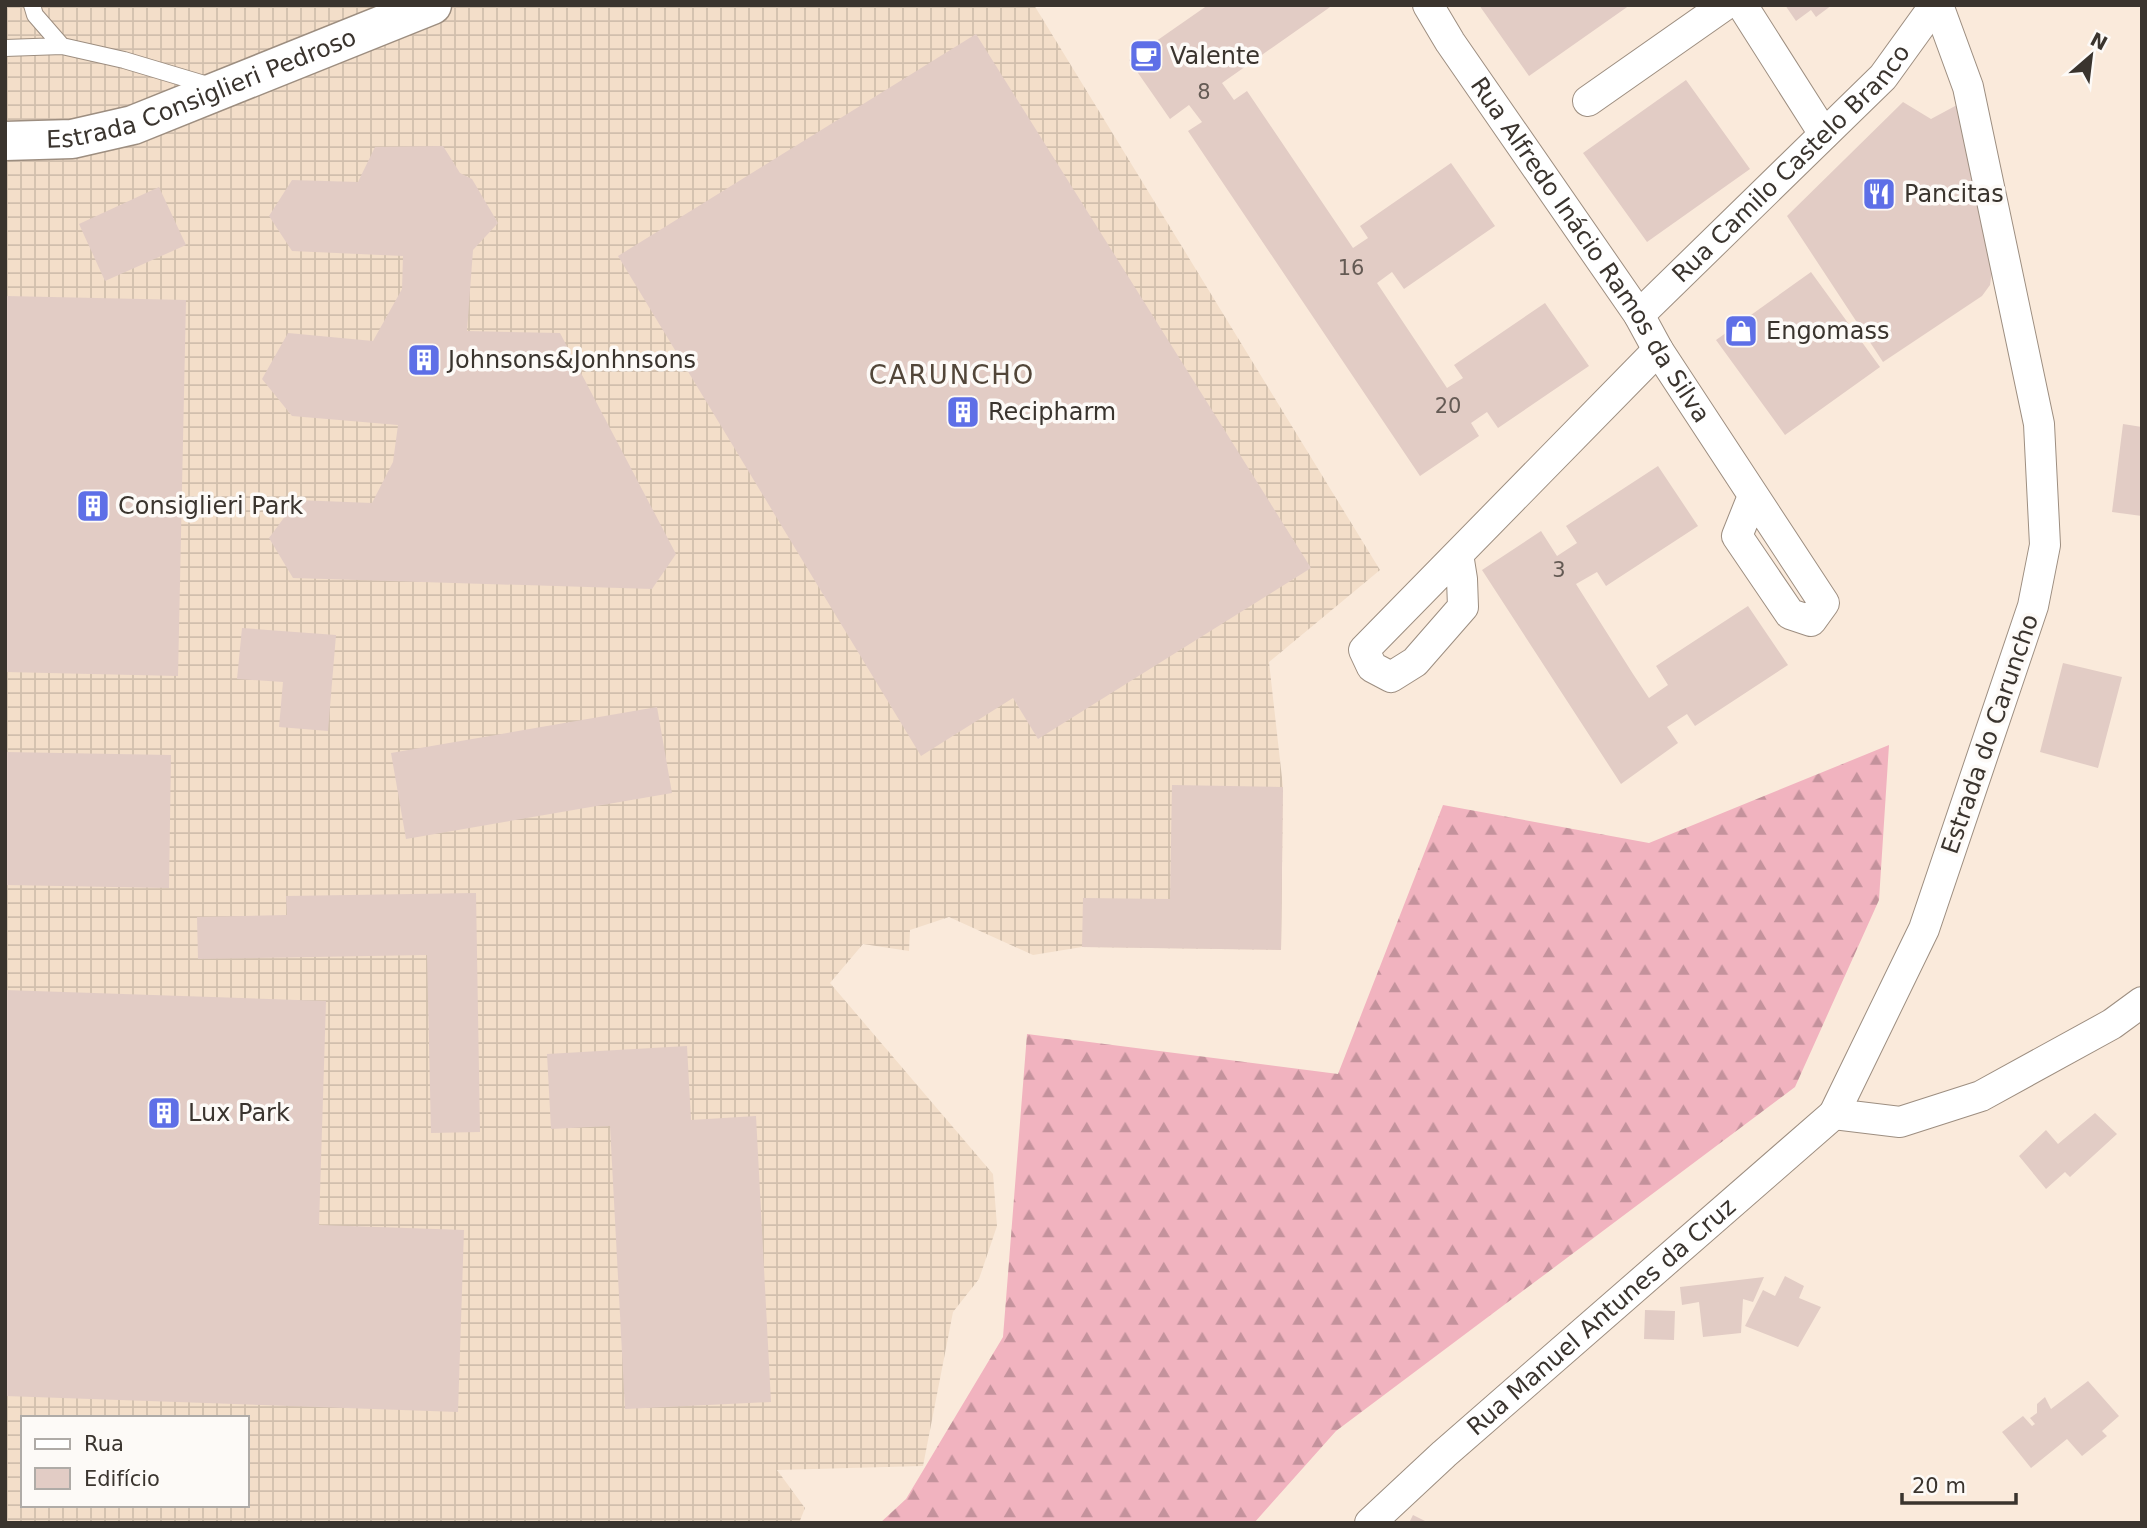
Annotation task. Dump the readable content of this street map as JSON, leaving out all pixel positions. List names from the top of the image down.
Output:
{
  "streets": {
    "main road": ["Estrada Consiglieri Pedroso"],
    "street": [
      "Rua Camilo Castelo Branco",
      "Rua Alfredo Inácio Ramos da Silva",
      "Estrada do Caruncho",
      "Rua Manuel Antunes da Cruz"
    ]
  },
  "crossings": [
    ["Rua Camilo Castelo Branco", "Rua Alfredo Inácio Ramos da Silva"],
    ["Rua Camilo Castelo Branco", "Estrada do Caruncho"],
    ["Estrada do Caruncho", "Rua Manuel Antunes da Cruz"]
  ],
  "districts": ["CARUNCHO"],
  "places": {
    "cafe": ["Valente"],
    "restaurant": ["Pancitas"],
    "shop": ["Engomass"],
    "building": [
      "Johnsons&Jonhnsons",
      "Recipharm",
      "Consiglieri Park",
      "Lux Park"
    ]
  },
  "house_numbers": [
    "8",
    "16",
    "20",
    "3"
  ],
  "legend": ["Rua", "Edifício"],
  "scale_bar": "20 m",
  "north": "top right"
}
